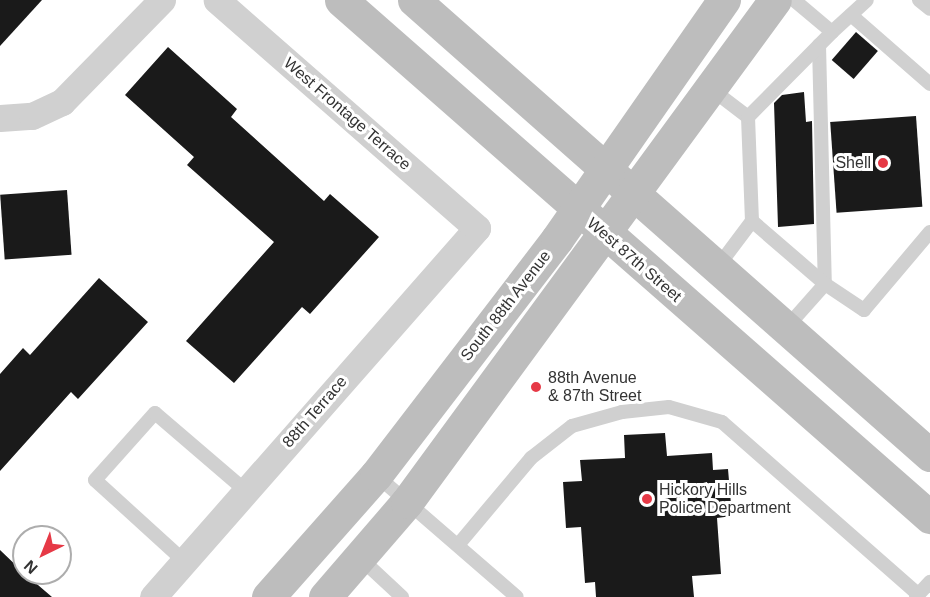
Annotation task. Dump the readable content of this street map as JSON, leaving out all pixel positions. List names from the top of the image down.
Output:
{
  "streets": {
    "street": [
      "West Frontage Terrace",
      "West 87th Street",
      "South 88th Avenue",
      "88th Terrace"
    ]
  },
  "crossings": [
    ["West Frontage Terrace", "88th Terrace"],
    ["West 87th Street", "South 88th Avenue"]
  ],
  "places": ["Shell", "88th Avenue & 87th Street", "Hickory Hills Police Department"],
  "north": "bottom left"
}
